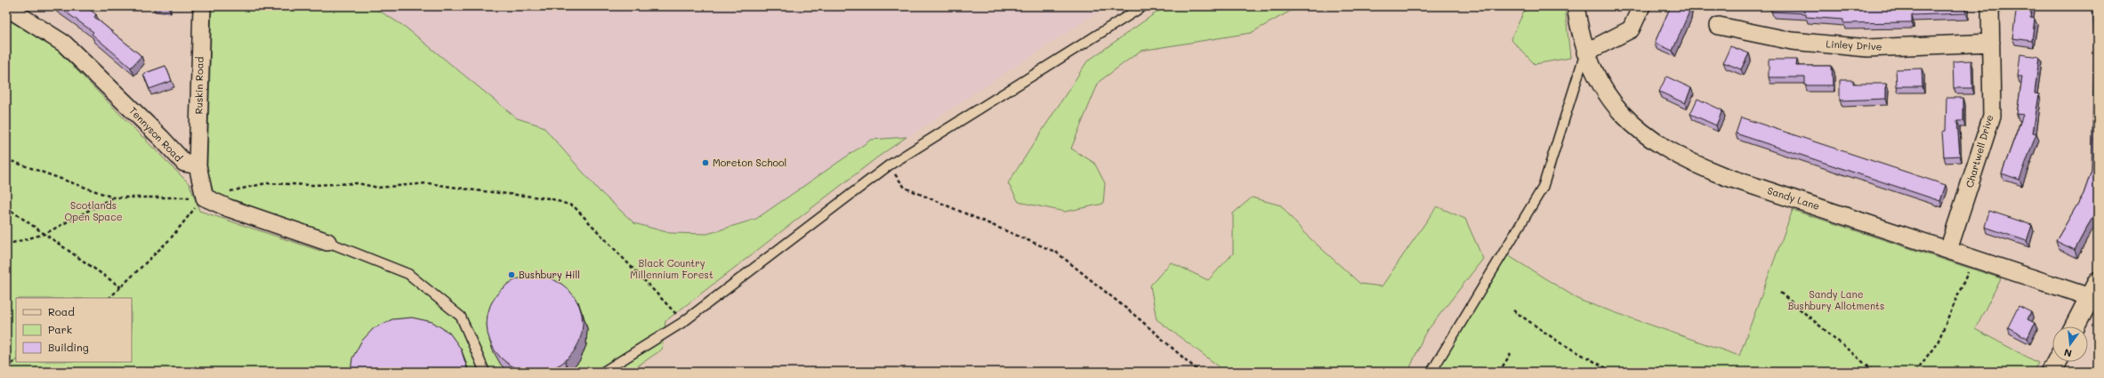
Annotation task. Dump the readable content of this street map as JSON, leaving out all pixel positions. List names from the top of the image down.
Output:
{
  "streets": {
    "street": [
      "Linley Drive",
      "Ruskin Road",
      "Tennyson Road",
      "Chartwell Drive",
      "Sandy Lane"
    ]
  },
  "crossings": [
    ["Linley Drive", "Chartwell Drive"],
    ["Ruskin Road", "Tennyson Road"],
    ["Chartwell Drive", "Sandy Lane"]
  ],
  "parks": ["Scotlands Open Space", "Black Country Millennium Forest", "Sandy Lane Bushbury Allotments"],
  "places": ["Moreton School", "Bushbury Hill"],
  "legend": ["Road", "Park", "Building"],
  "north": "bottom"
}
